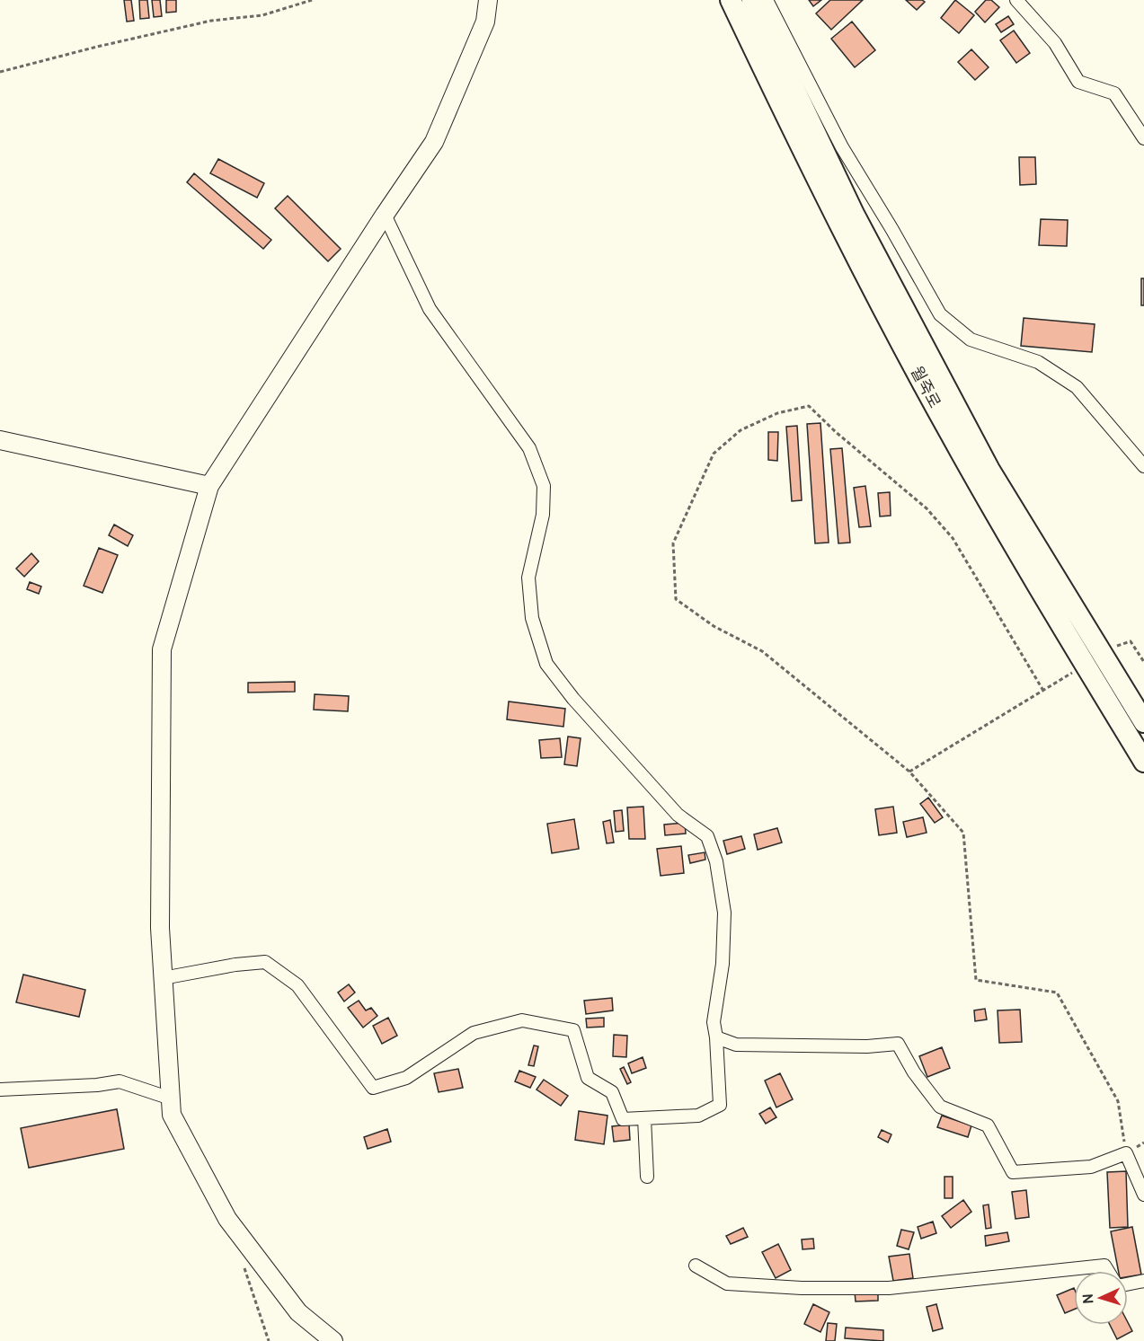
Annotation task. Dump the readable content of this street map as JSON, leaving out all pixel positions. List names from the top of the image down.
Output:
{
  "streets": {
    "main road": ["월죽로"]
  },
  "north": "left"
}
